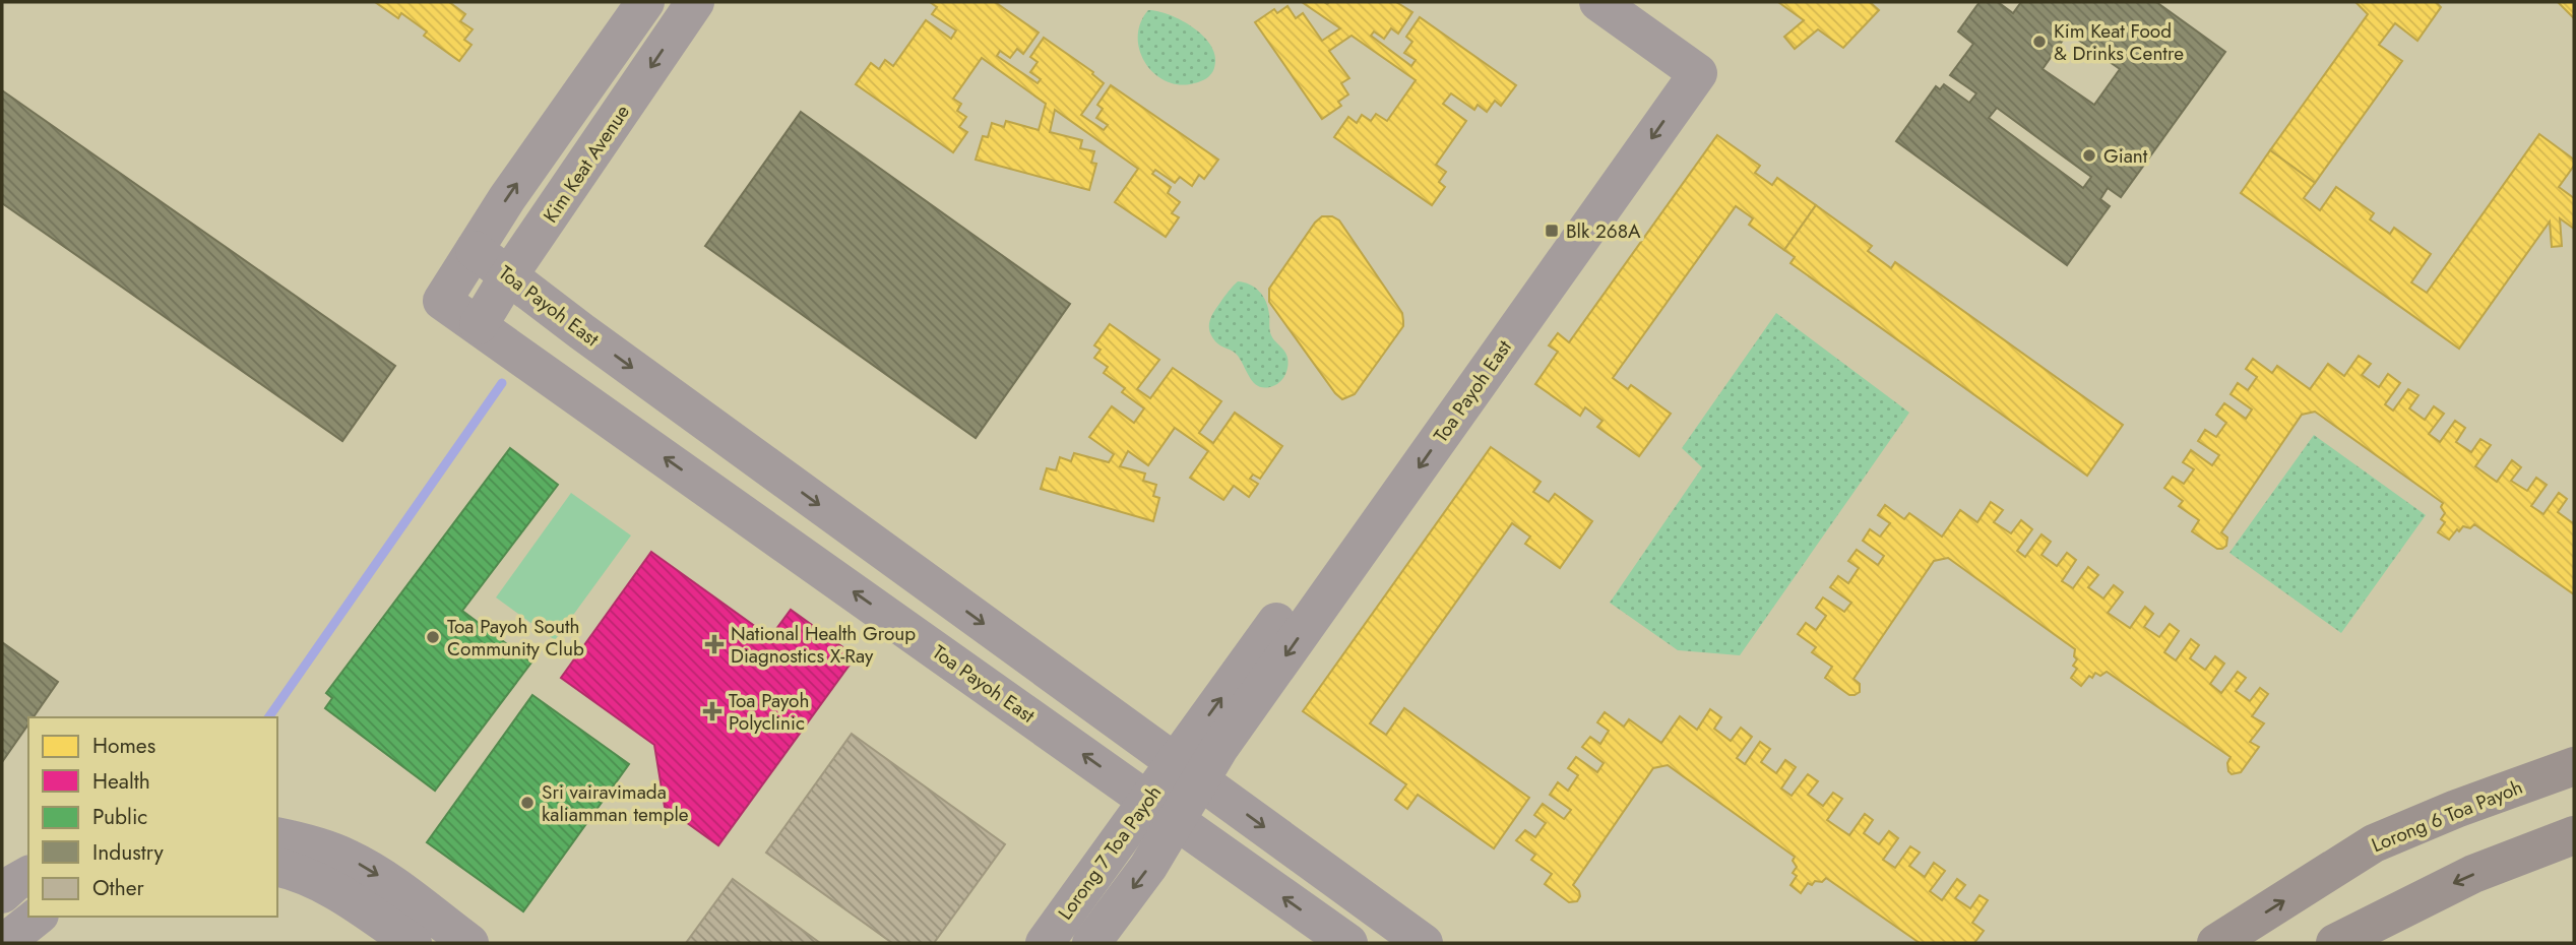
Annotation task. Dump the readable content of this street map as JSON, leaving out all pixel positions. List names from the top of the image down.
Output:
{
  "streets": {
    "main road": ["Lorong 6 Toa Payoh"],
    "street": ["Kim Keat Avenue", "Toa Payoh East", "Lorong 7 Toa Payoh"]
  },
  "crossings": [
    ["Kim Keat Avenue", "Toa Payoh East"],
    ["Toa Payoh East", "Lorong 7 Toa Payoh"]
  ],
  "places": {
    "other": [
      "Kim Keat Food & Drinks Centre",
      "Giant",
      "Toa Payoh South Community Club",
      "Sri vairavimada kaliamman temple"
    ],
    "transit": ["Blk 268A"],
    "health": ["National Health Group Diagnostics X-Ray", "Toa Payoh Polyclinic"]
  },
  "legend": [
    "Homes",
    "Health",
    "Public",
    "Industry",
    "Other"
  ]
}
